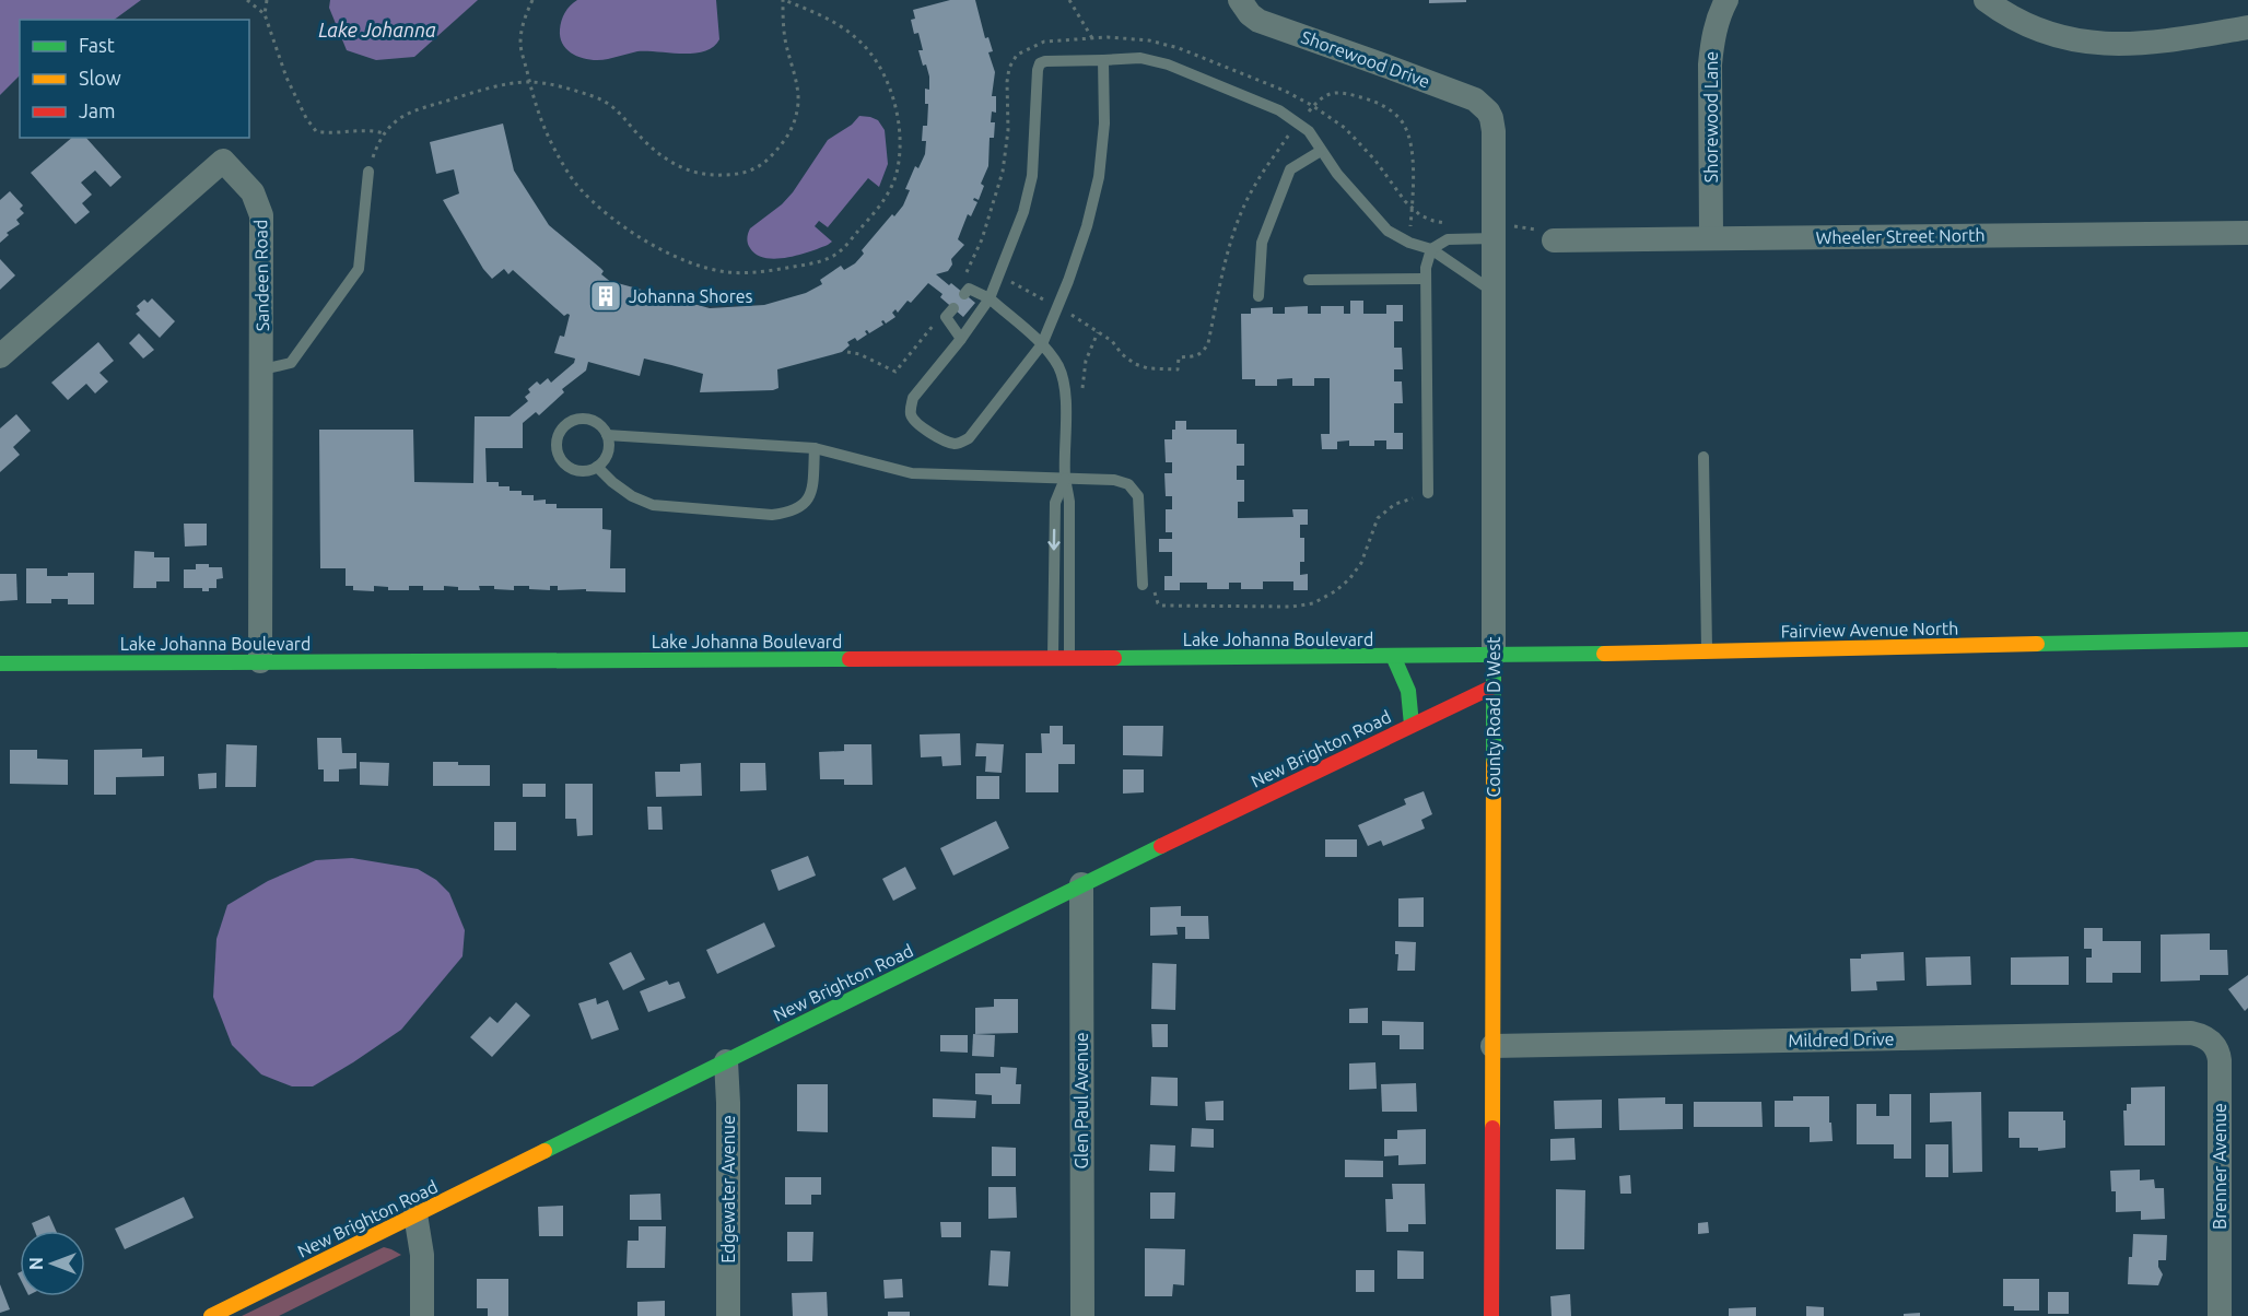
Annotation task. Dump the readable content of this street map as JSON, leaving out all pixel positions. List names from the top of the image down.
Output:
{
  "streets": {
    "street": [
      "Shorewood Drive",
      "Shorewood Lane",
      "Wheeler Street North",
      "Sandeen Road",
      "Fairview Avenue North",
      "Lake Johanna Boulevard",
      "County Road D West",
      "New Brighton Road",
      "Mildred Drive",
      "Glen Paul Avenue",
      "Brenner Avenue",
      "Edgewater Avenue"
    ]
  },
  "crossings": [
    ["Shorewood Drive", "County Road D West"],
    ["Shorewood Lane", "Wheeler Street North"],
    ["Sandeen Road", "Lake Johanna Boulevard"],
    ["Fairview Avenue North", "Lake Johanna Boulevard"],
    ["Fairview Avenue North", "County Road D West"],
    ["Lake Johanna Boulevard", "County Road D West"],
    ["County Road D West", "New Brighton Road"],
    ["County Road D West", "Mildred Drive"],
    ["New Brighton Road", "Glen Paul Avenue"],
    ["New Brighton Road", "Edgewater Avenue"],
    ["Mildred Drive", "Brenner Avenue"]
  ],
  "water": ["Lake Johanna"],
  "places": {
    "building": ["Johanna Shores"]
  },
  "legend": ["Fast", "Slow", "Jam"],
  "north": "left"
}
